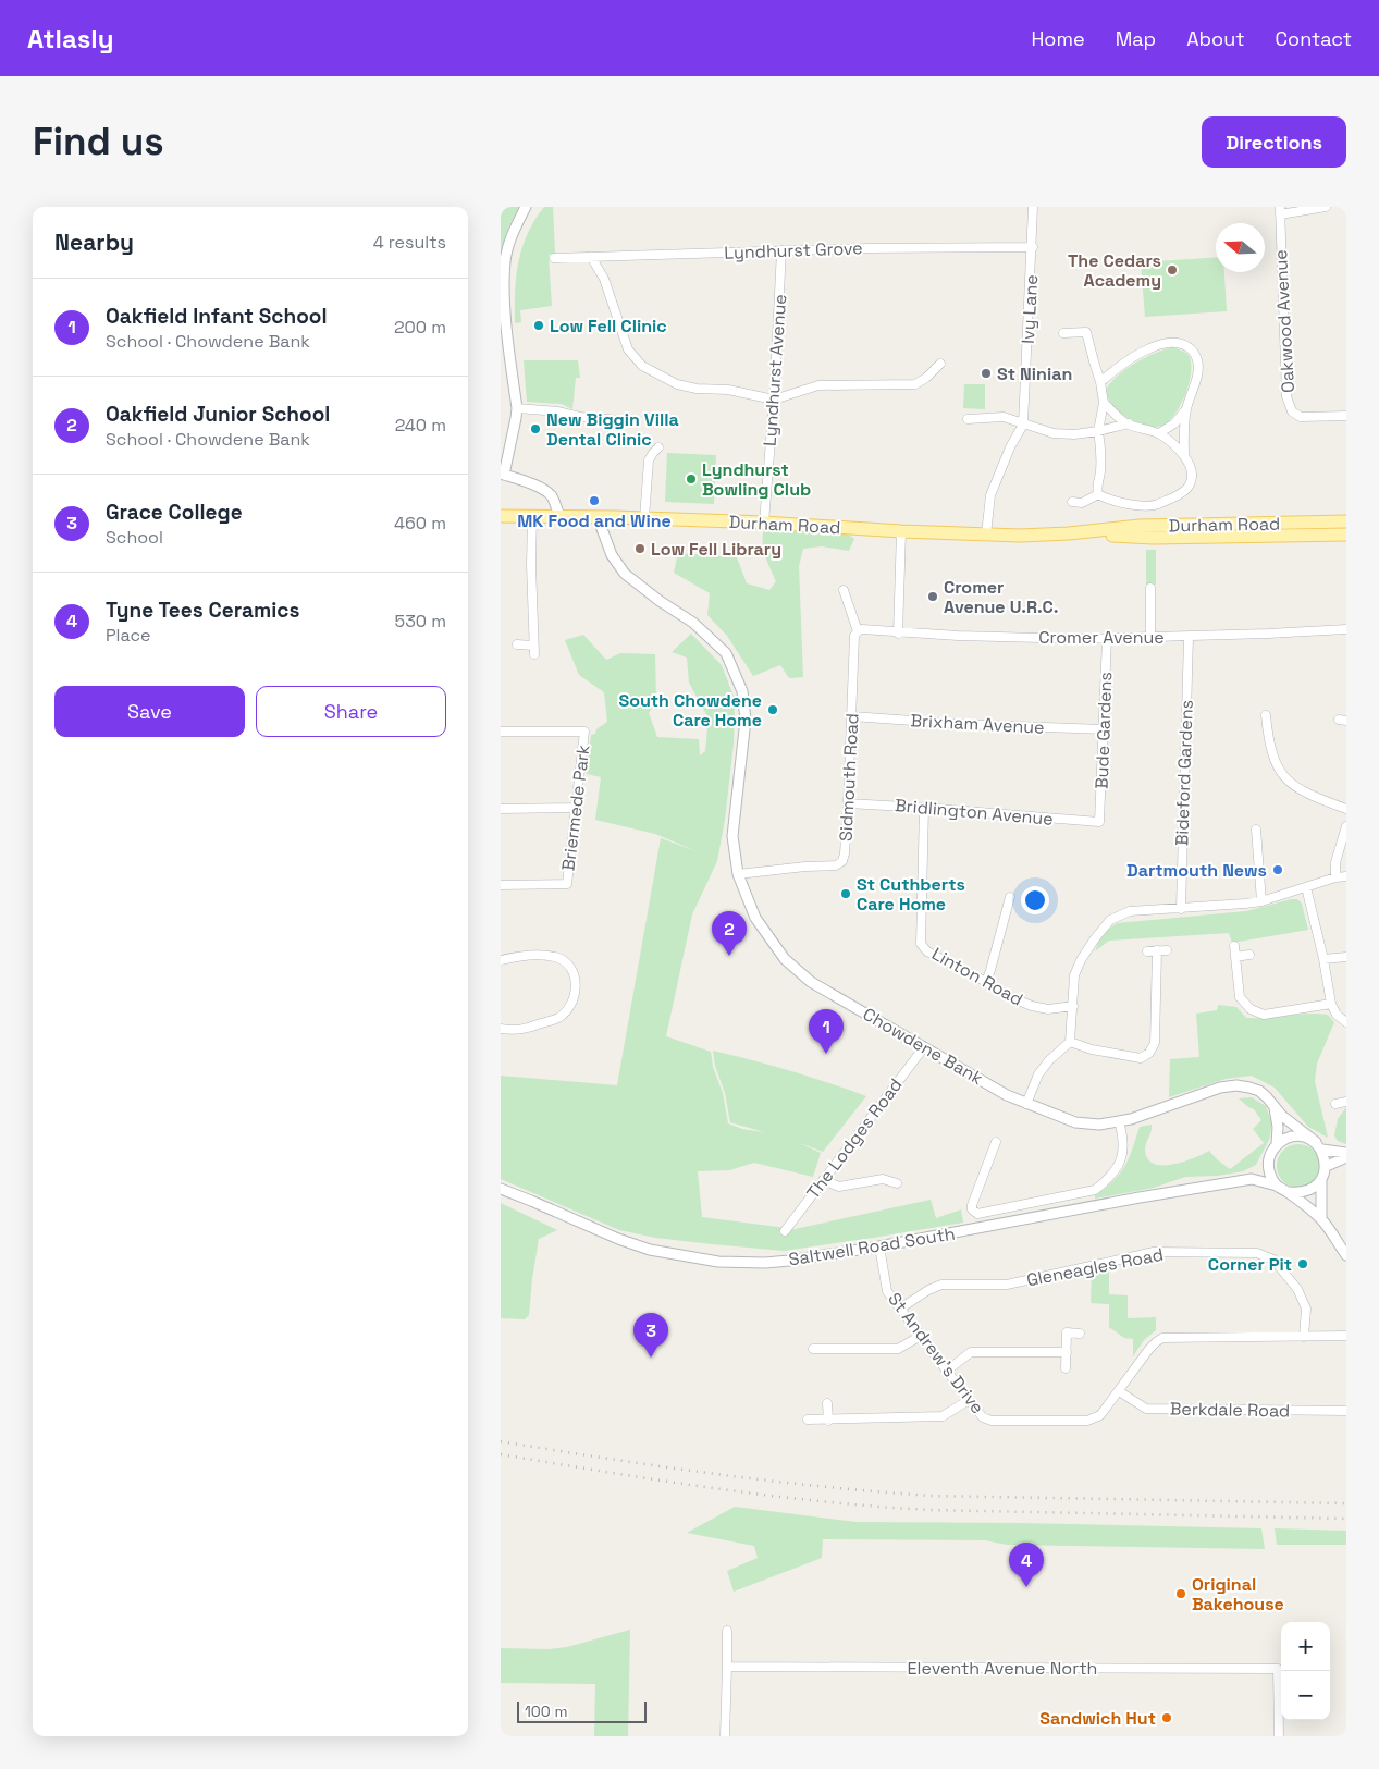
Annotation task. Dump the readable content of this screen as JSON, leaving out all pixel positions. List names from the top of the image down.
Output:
{
  "streets": {
    "main road": ["Durham Road"],
    "street": [
      "Lyndhurst Grove",
      "Ivy Lane",
      "Oakwood Avenue",
      "Lyndhurst Avenue",
      "Cromer Avenue",
      "Brixham Avenue",
      "Bude Gardens",
      "Bideford Gardens",
      "Sidmouth Road",
      "Briermede Park",
      "Bridlington Avenue",
      "Linton Road",
      "Chowdene Bank",
      "The Lodges Road",
      "Saltwell Road South",
      "Gleneagles Road",
      "St Andrew's Drive",
      "Berkdale Road",
      "Eleventh Avenue North"
    ]
  },
  "crossings": [
    ["Lyndhurst Grove", "Ivy Lane"],
    ["Lyndhurst Grove", "Lyndhurst Avenue"],
    ["Ivy Lane", "Durham Road"],
    ["Lyndhurst Avenue", "Durham Road"],
    ["Durham Road", "Chowdene Bank"],
    ["Cromer Avenue", "Bude Gardens"],
    ["Cromer Avenue", "Bideford Gardens"],
    ["Cromer Avenue", "Sidmouth Road"],
    ["Brixham Avenue", "Bude Gardens"],
    ["Brixham Avenue", "Sidmouth Road"],
    ["Bude Gardens", "Bridlington Avenue"],
    ["Sidmouth Road", "Bridlington Avenue"],
    ["Sidmouth Road", "Chowdene Bank"],
    ["Bridlington Avenue", "Linton Road"],
    ["Chowdene Bank", "The Lodges Road"],
    ["Chowdene Bank", "Saltwell Road South"],
    ["Saltwell Road South", "St Andrew's Drive"],
    ["Gleneagles Road", "St Andrew's Drive"],
    ["St Andrew's Drive", "Berkdale Road"]
  ],
  "places": [
    "The Cedars Academy",
    "Low Fell Clinic",
    "St Ninian",
    "New Biggin Villa Dental Clinic",
    "Lyndhurst Bowling Club",
    "MK Food and Wine",
    "Low Fell Library",
    "Cromer Avenue U.R.C.",
    "South Chowdene Care Home",
    "Dartmouth News",
    "St Cuthberts Care Home",
    "Corner Pit",
    "Original Bakehouse",
    "Sandwich Hut"
  ],
  "scale_bar": "100 m",
  "north": "left",
  "page": {
    "header": "Atlasly",
    "nav": [
      "Home",
      "Map",
      "About",
      "Contact"
    ],
    "buttons": [
      "Directions",
      ["Save", "Share"]
    ],
    "title": "Find us",
    "heading": ["Nearby", "4 results"],
    "list": [
      {
        "mark": "1",
        "name": "Oakfield Infant School",
        "note": "School · Chowdene Bank",
        "value": "200 m"
      },
      {
        "mark": "2",
        "name": "Oakfield Junior School",
        "note": "School · Chowdene Bank",
        "value": "240 m"
      },
      {
        "mark": "3",
        "name": "Grace College",
        "note": "School",
        "value": "460 m"
      },
      {
        "mark": "4",
        "name": "Tyne Tees Ceramics",
        "note": "Place",
        "value": "530 m"
      }
    ],
    "pins": [
      "2",
      "1",
      "3",
      "4"
    ],
    "map_buttons": ["+", "−"],
    "scale": "100 m"
  }
}
